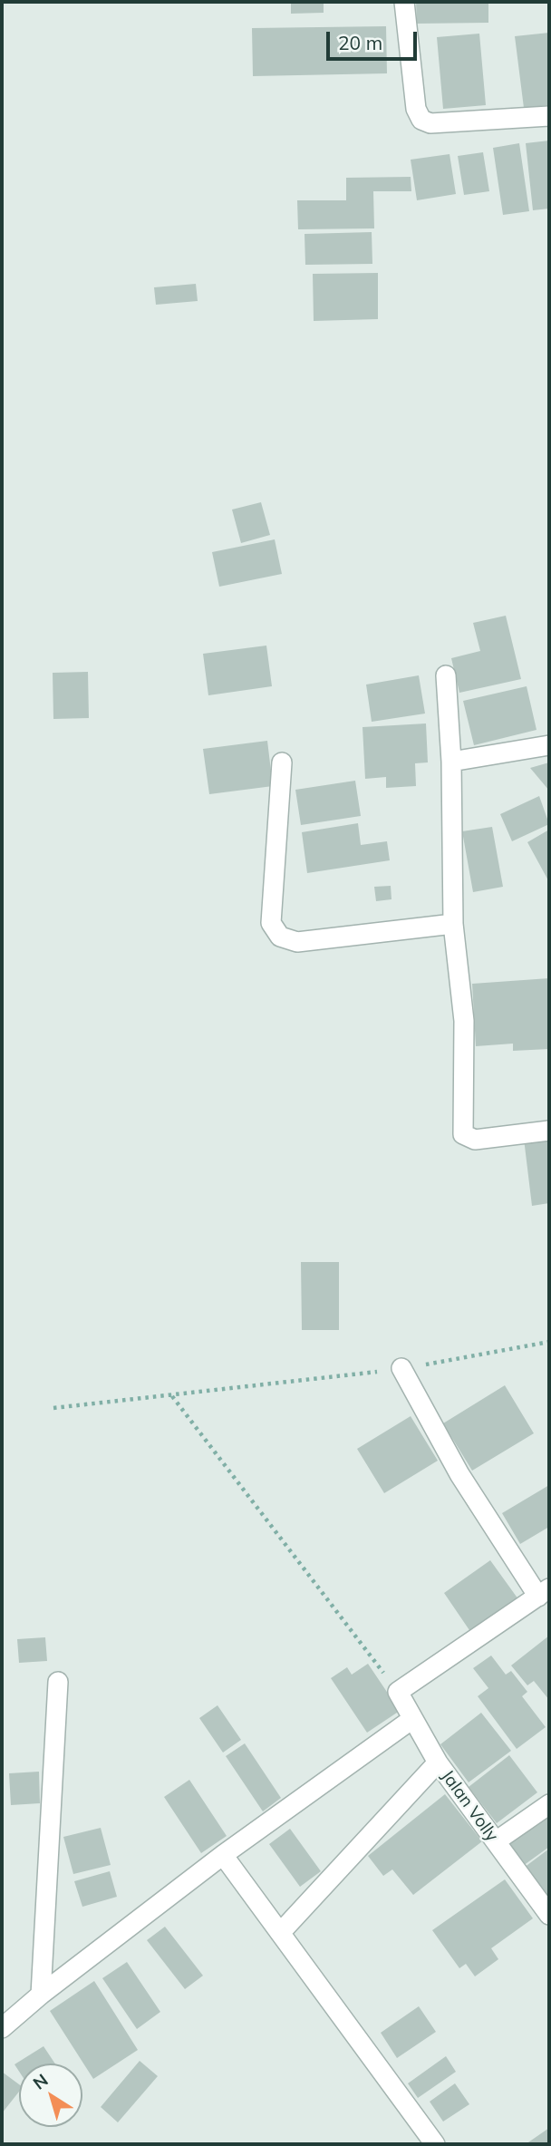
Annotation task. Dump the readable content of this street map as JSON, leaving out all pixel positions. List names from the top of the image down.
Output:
{
  "streets": {
    "street": ["Jalan Volly"]
  },
  "scale_bar": "20 m",
  "north": "top left"
}
